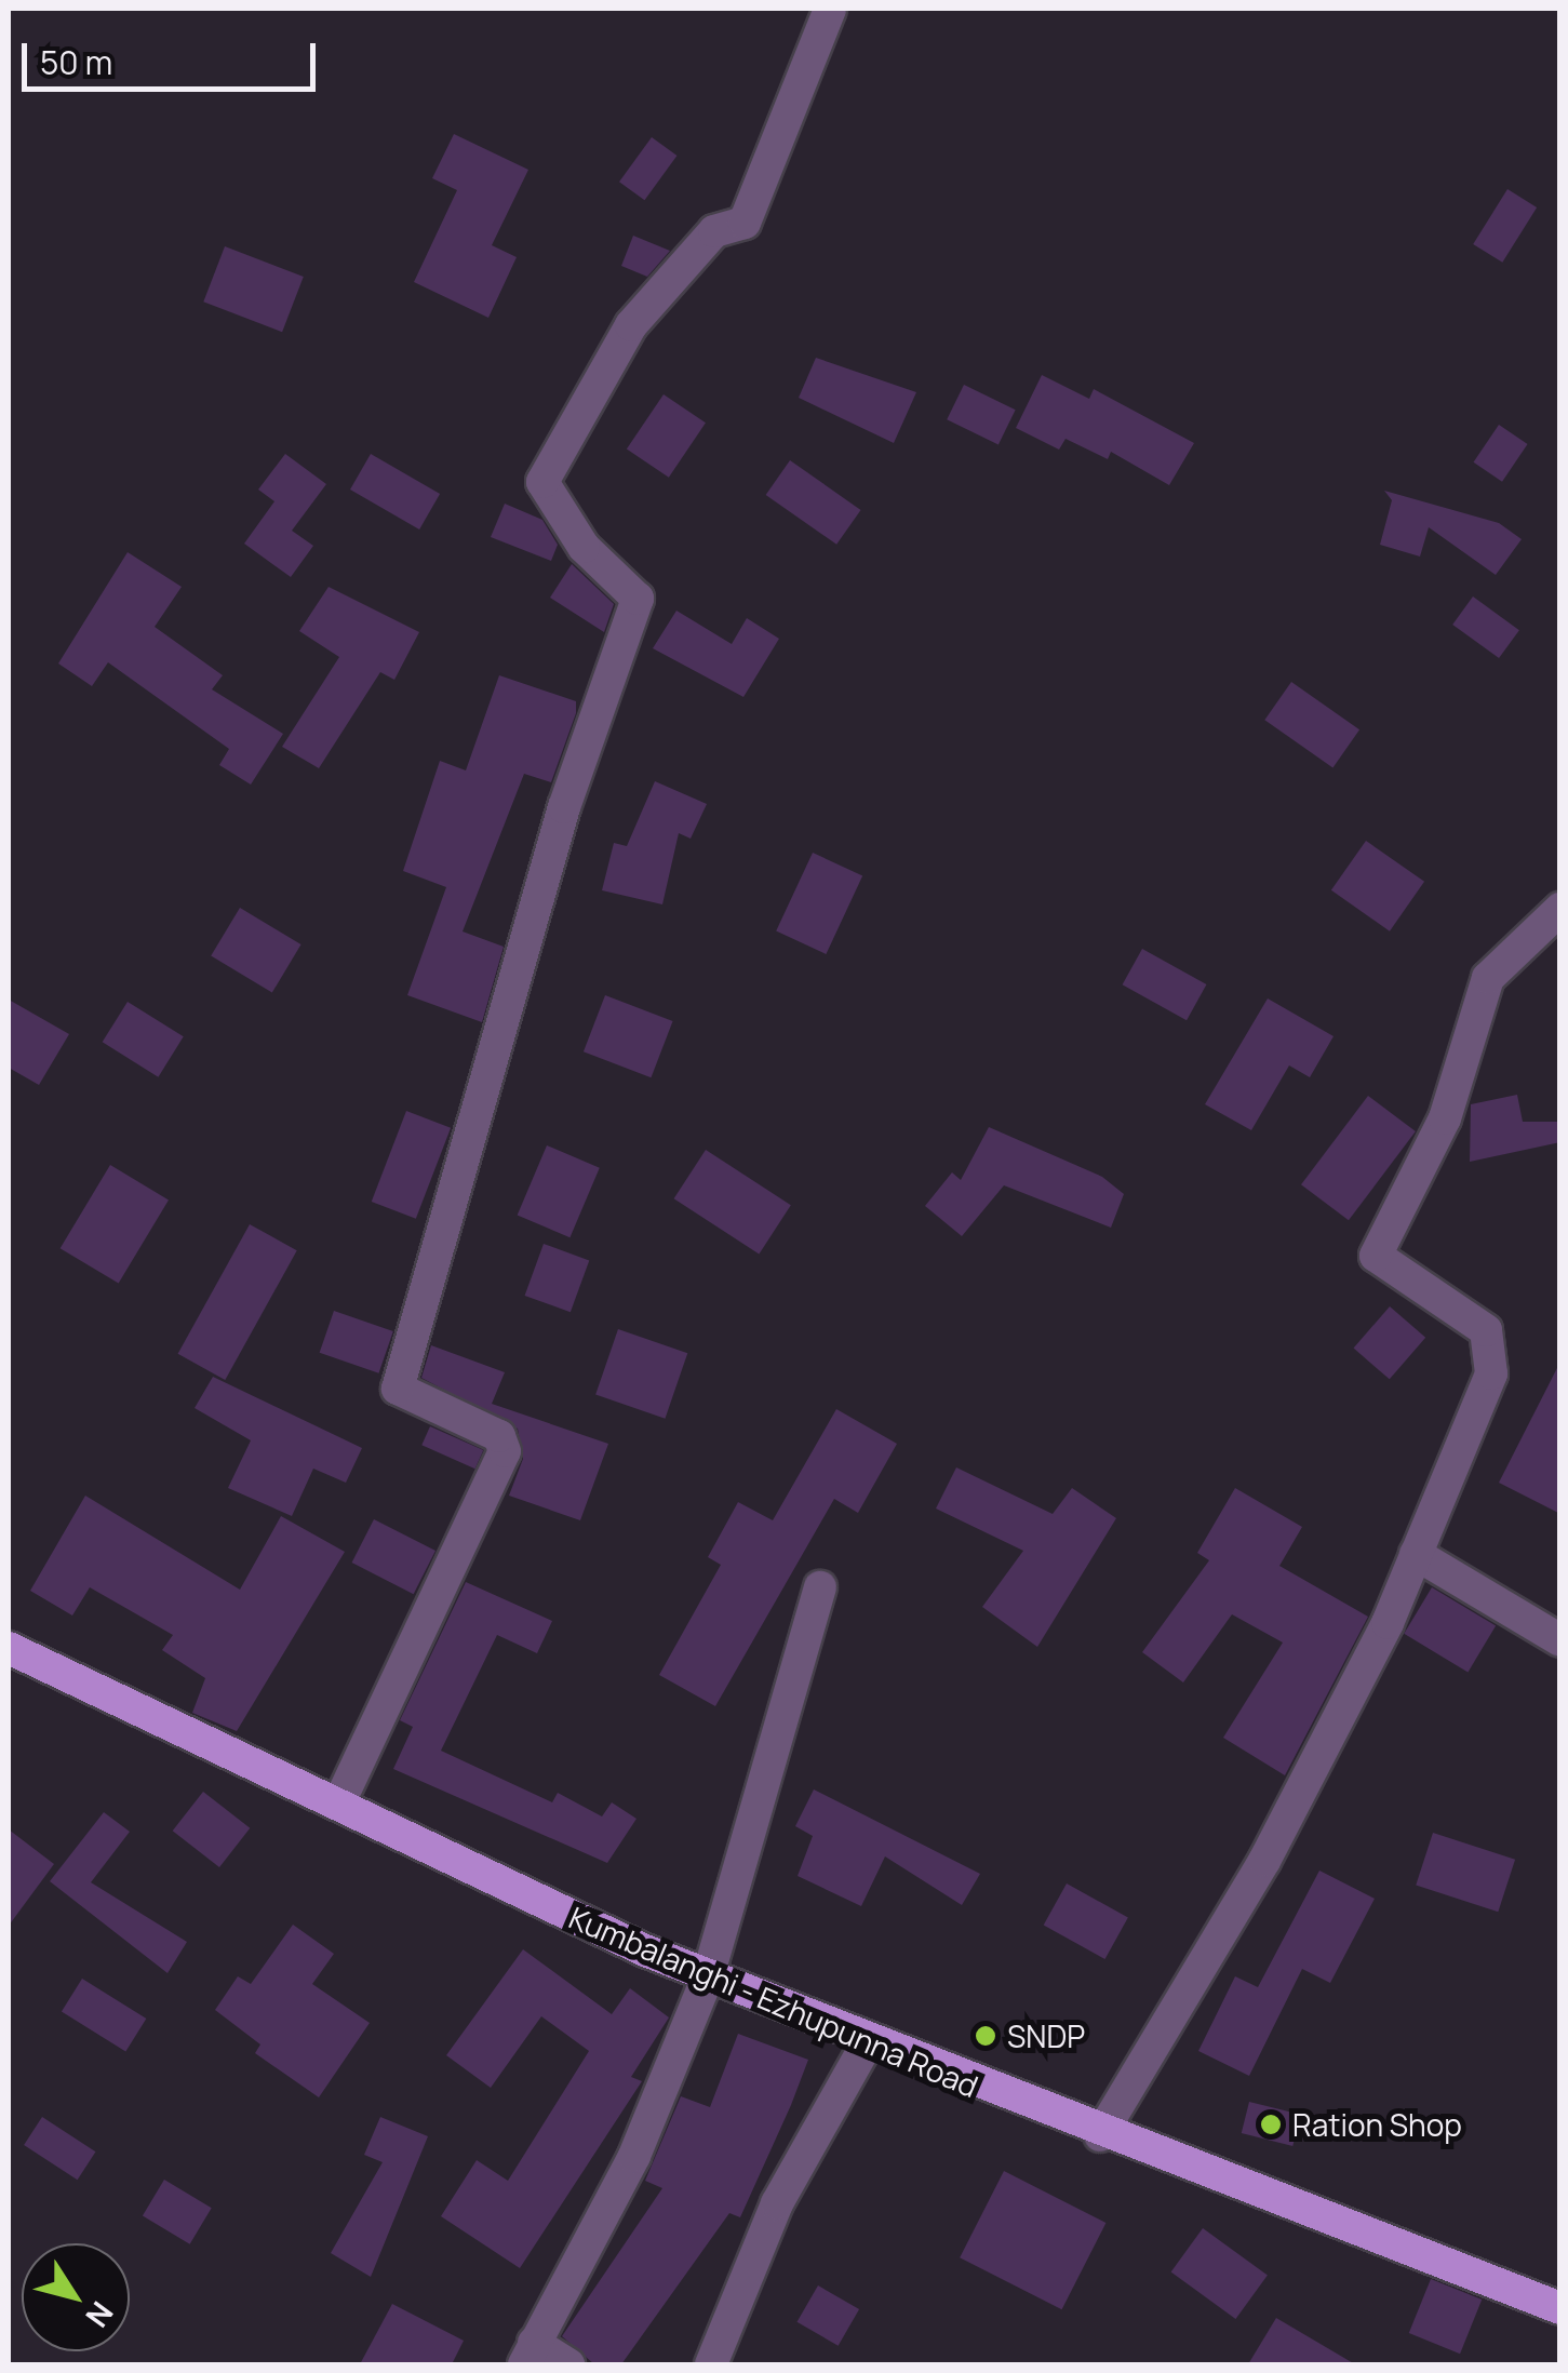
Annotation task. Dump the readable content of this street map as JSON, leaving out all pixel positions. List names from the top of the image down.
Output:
{
  "streets": {
    "main road": ["Kumbalanghi - Ezhupunna Road"]
  },
  "places": ["SNDP", "Ration Shop"],
  "scale_bar": "50 m",
  "north": "bottom right"
}
